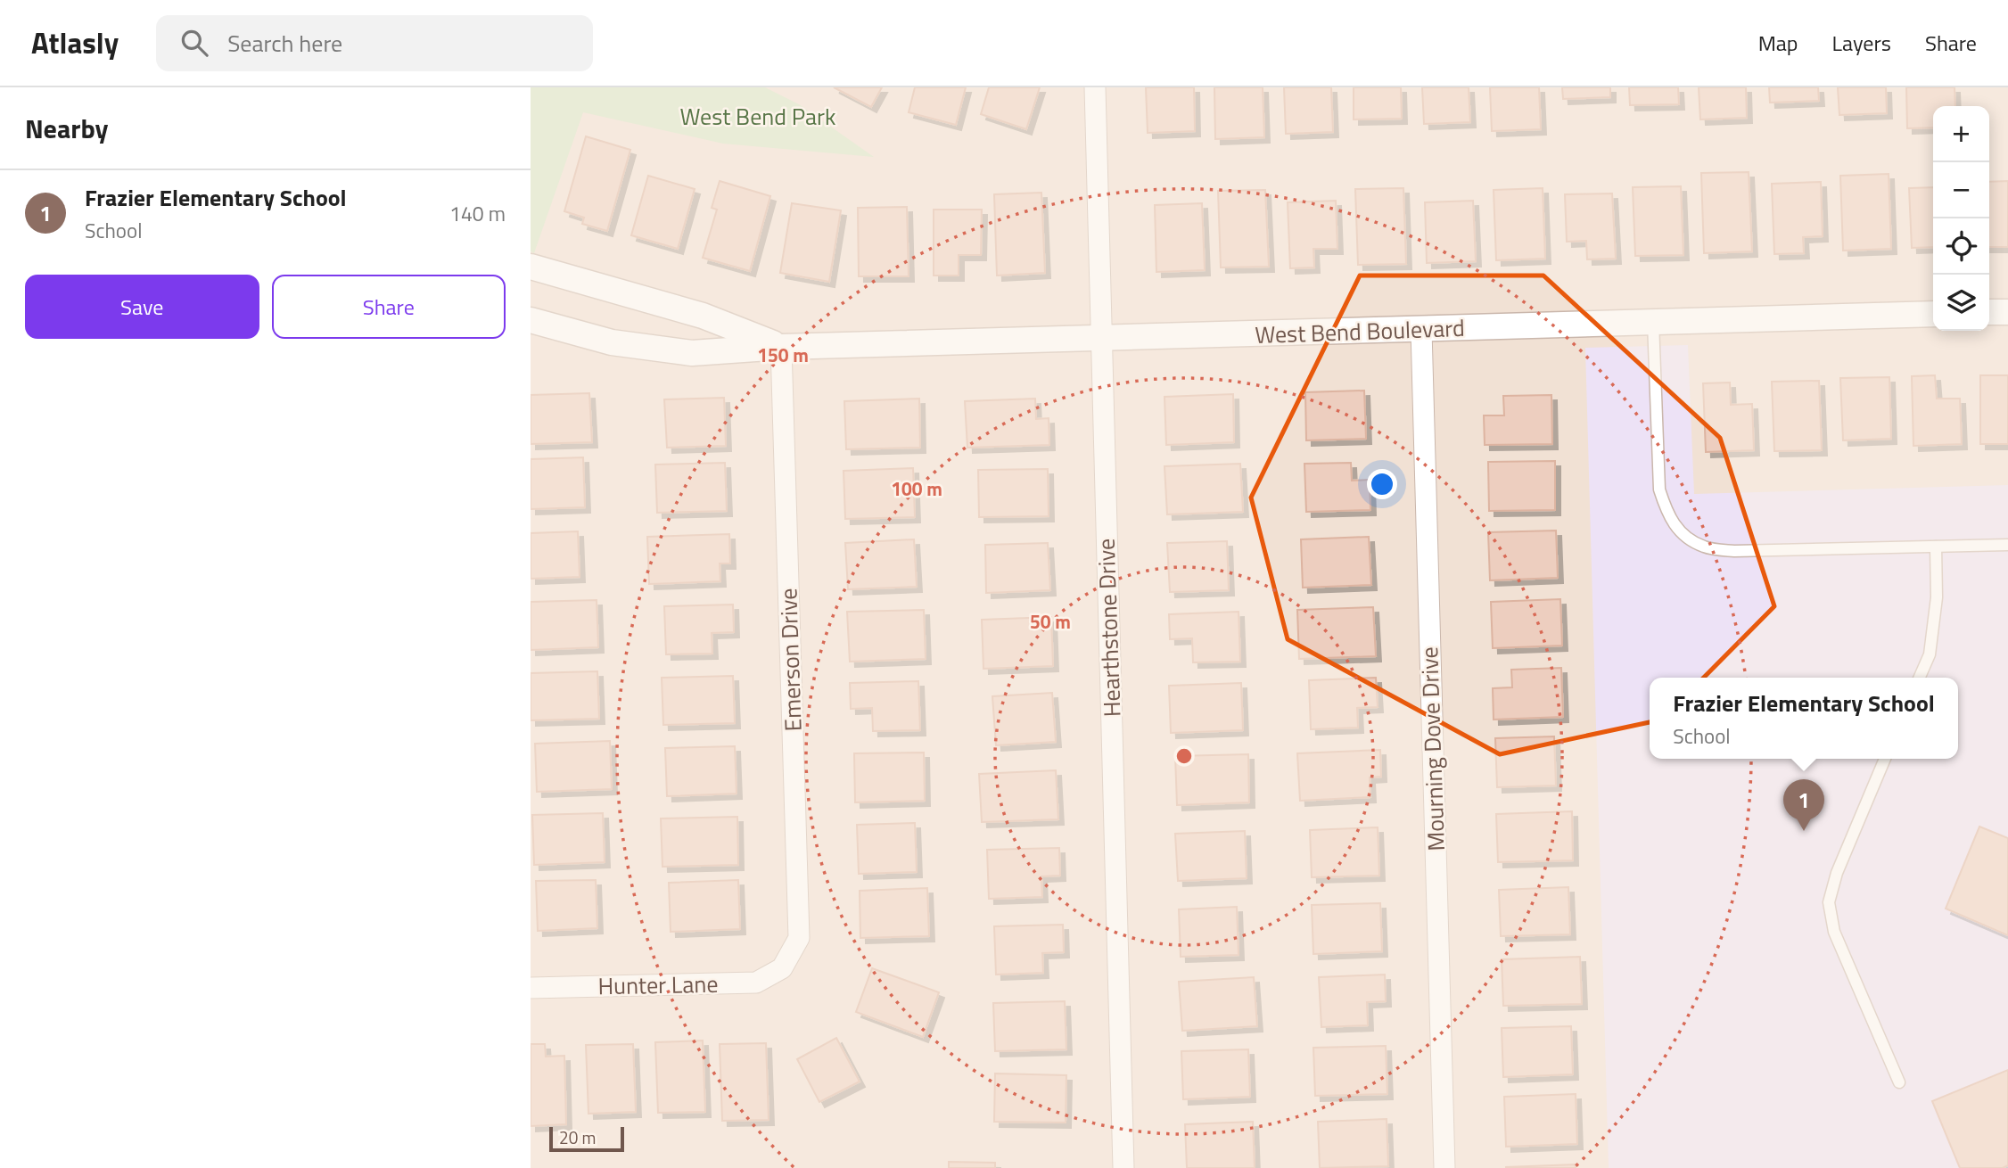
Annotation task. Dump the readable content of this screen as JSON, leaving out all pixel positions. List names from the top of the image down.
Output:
{
  "streets": {
    "street": [
      "West Bend Boulevard",
      "Hearthstone Drive",
      "Emerson Drive",
      "Mourning Dove Drive",
      "Hunter Lane"
    ]
  },
  "crossings": [
    ["West Bend Boulevard", "Hearthstone Drive"],
    ["West Bend Boulevard", "Emerson Drive"],
    ["West Bend Boulevard", "Mourning Dove Drive"],
    ["Emerson Drive", "Hunter Lane"]
  ],
  "parks": ["West Bend Park"],
  "scale_bar": "20 m",
  "page": {
    "header": "Atlasly",
    "search": "Search here",
    "nav": ["Map", "Layers", "Share"],
    "heading": "Nearby",
    "map_buttons": ["+", "−"],
    "list": [
      {
        "mark": "1",
        "name": "Frazier Elementary School",
        "note": "School",
        "value": "140 m"
      }
    ],
    "buttons": ["Save", "Share"],
    "popup": ["Frazier Elementary School", "School"],
    "pins": "1",
    "scale": "20 m"
  },
  "rings": ["150 m", "100 m", "50 m"]
}
